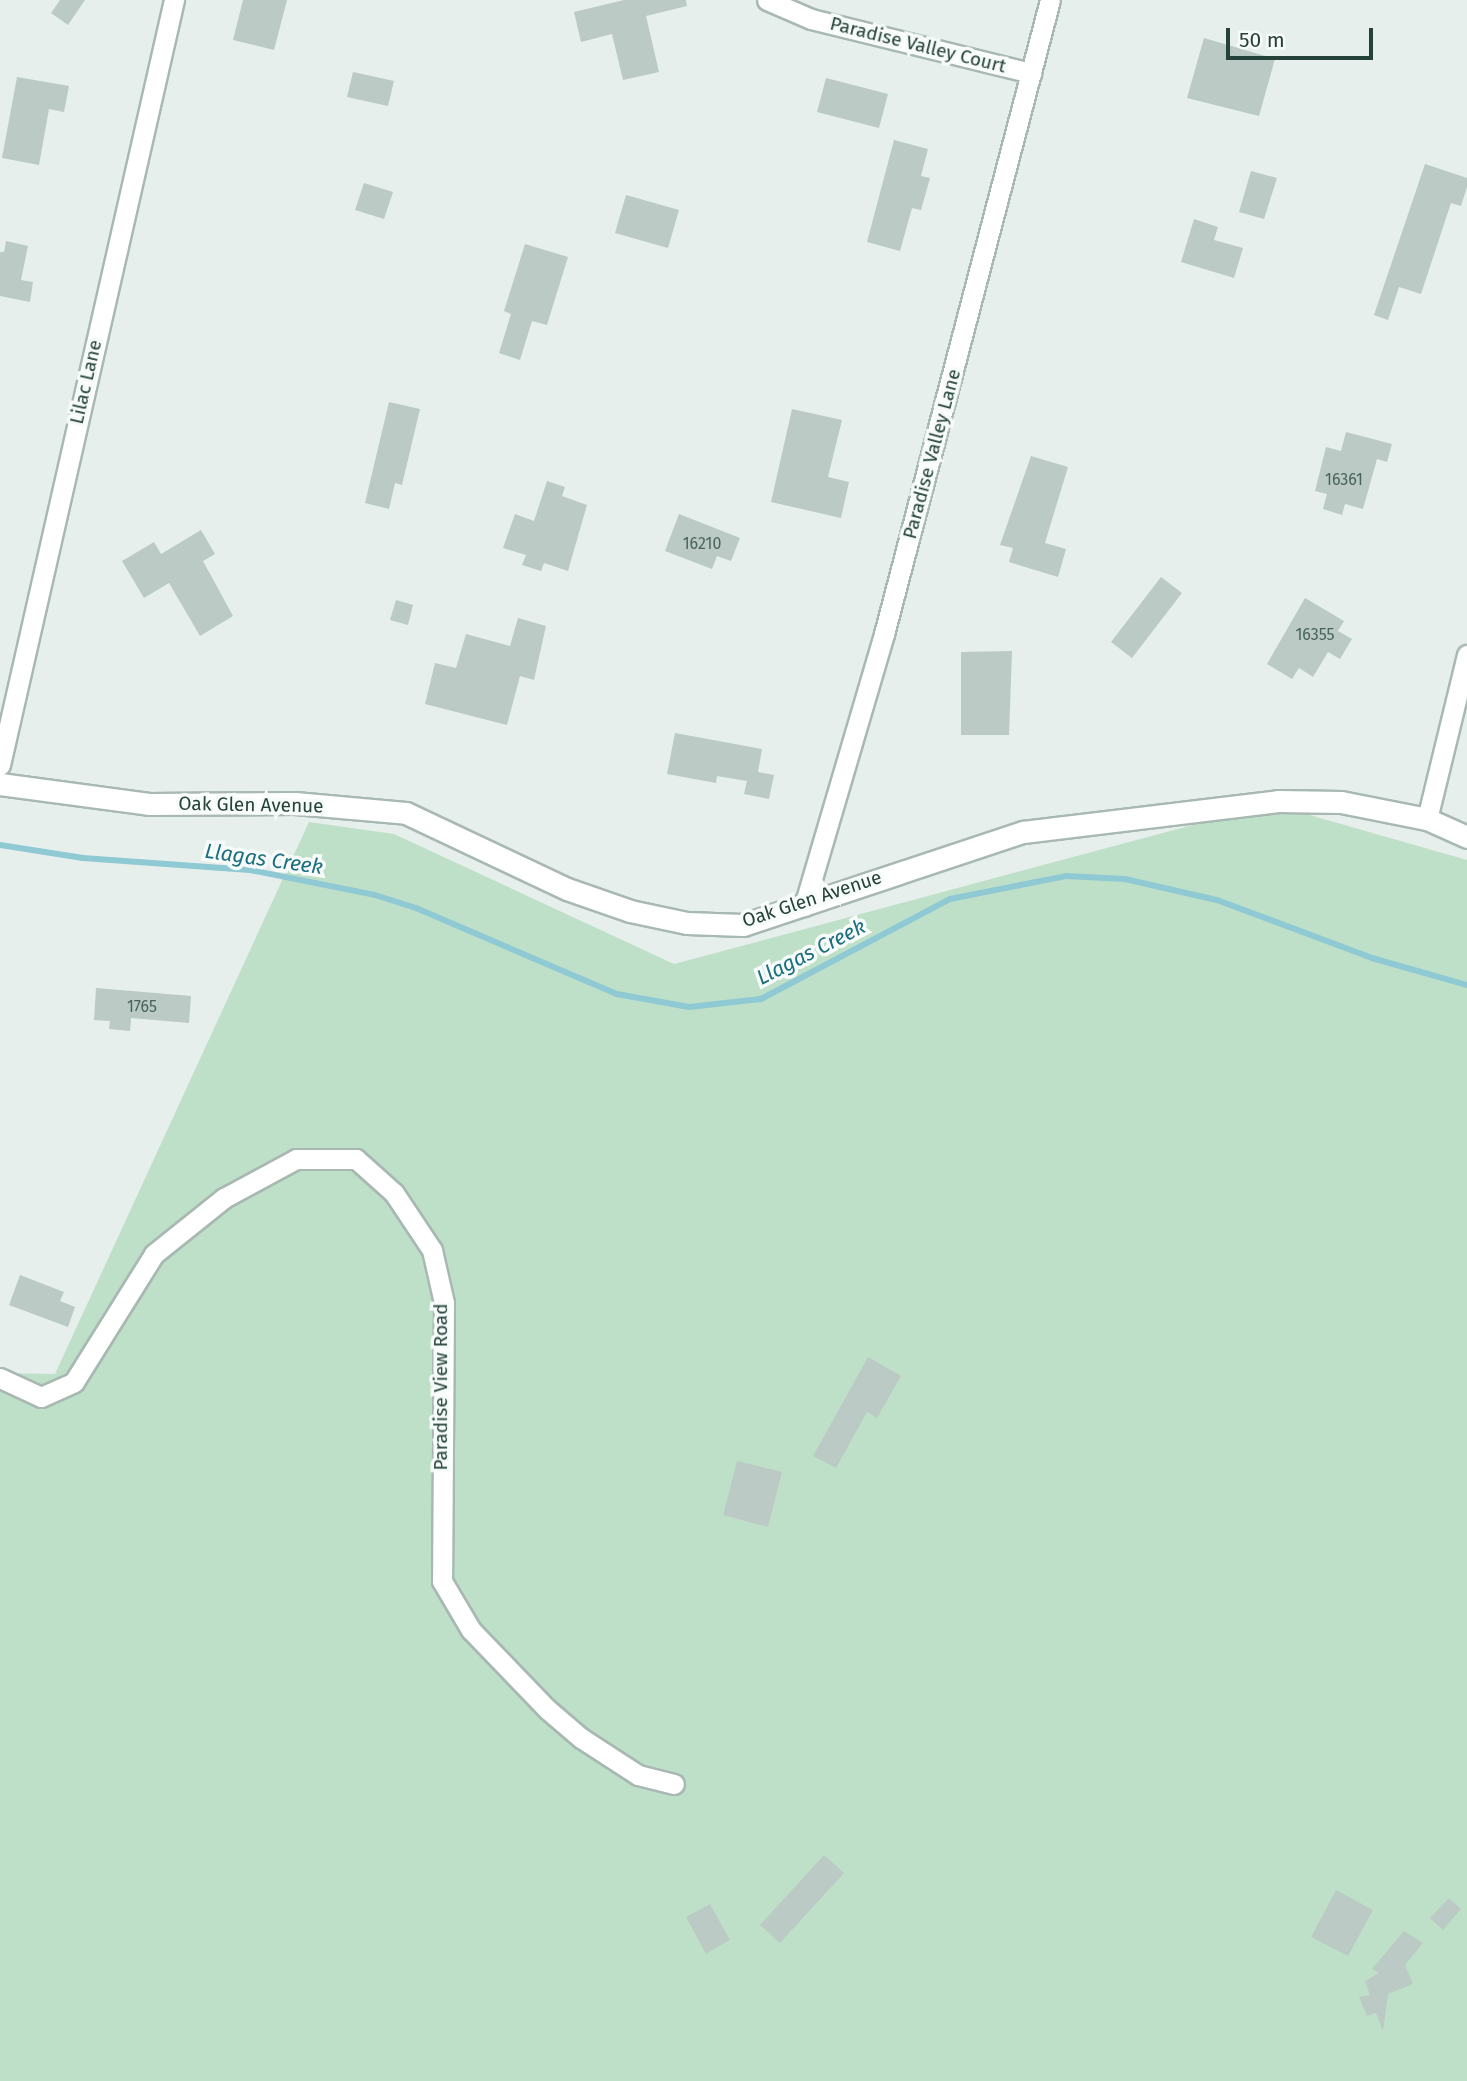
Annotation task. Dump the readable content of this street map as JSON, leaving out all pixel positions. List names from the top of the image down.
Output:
{
  "streets": {
    "street": [
      "Paradise Valley Court",
      "Lilac Lane",
      "Paradise Valley Lane",
      "Oak Glen Avenue",
      "Paradise View Road"
    ]
  },
  "crossings": [
    ["Paradise Valley Court", "Paradise Valley Lane"],
    ["Paradise Valley Lane", "Oak Glen Avenue"]
  ],
  "water": ["Llagas Creek"],
  "house_numbers": [
    "16361",
    "16210",
    "16355",
    "1765"
  ],
  "scale_bar": "50 m"
}
